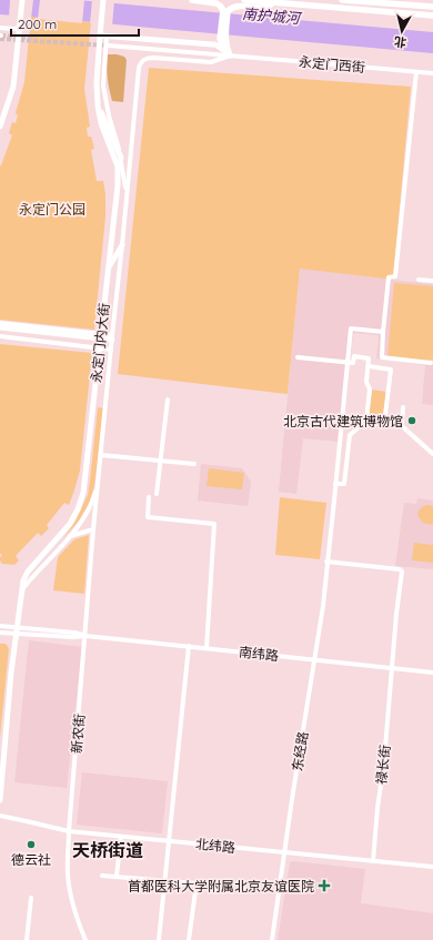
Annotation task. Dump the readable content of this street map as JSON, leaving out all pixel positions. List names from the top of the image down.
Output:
{
  "streets": {
    "main road": ["永定门内大街"],
    "street": [
      "永定门西街",
      "南纬路",
      "新农街",
      "东经路",
      "禄长街",
      "北纬路"
    ]
  },
  "crossings": [
    ["永定门内大街", "南纬路"],
    ["南纬路", "新农街"],
    ["南纬路", "东经路"],
    ["南纬路", "禄长街"],
    ["新农街", "北纬路"],
    ["东经路", "禄长街"],
    ["东经路", "北纬路"],
    ["禄长街", "北纬路"]
  ],
  "districts": ["天桥街道"],
  "water": ["南护城河"],
  "parks": ["永定门公园"],
  "places": {
    "other": ["北京古代建筑博物馆", "德云社"],
    "health": ["首都医科大学附属北京友谊医院"]
  },
  "scale_bar": "200 m",
  "north": "bottom"
}
